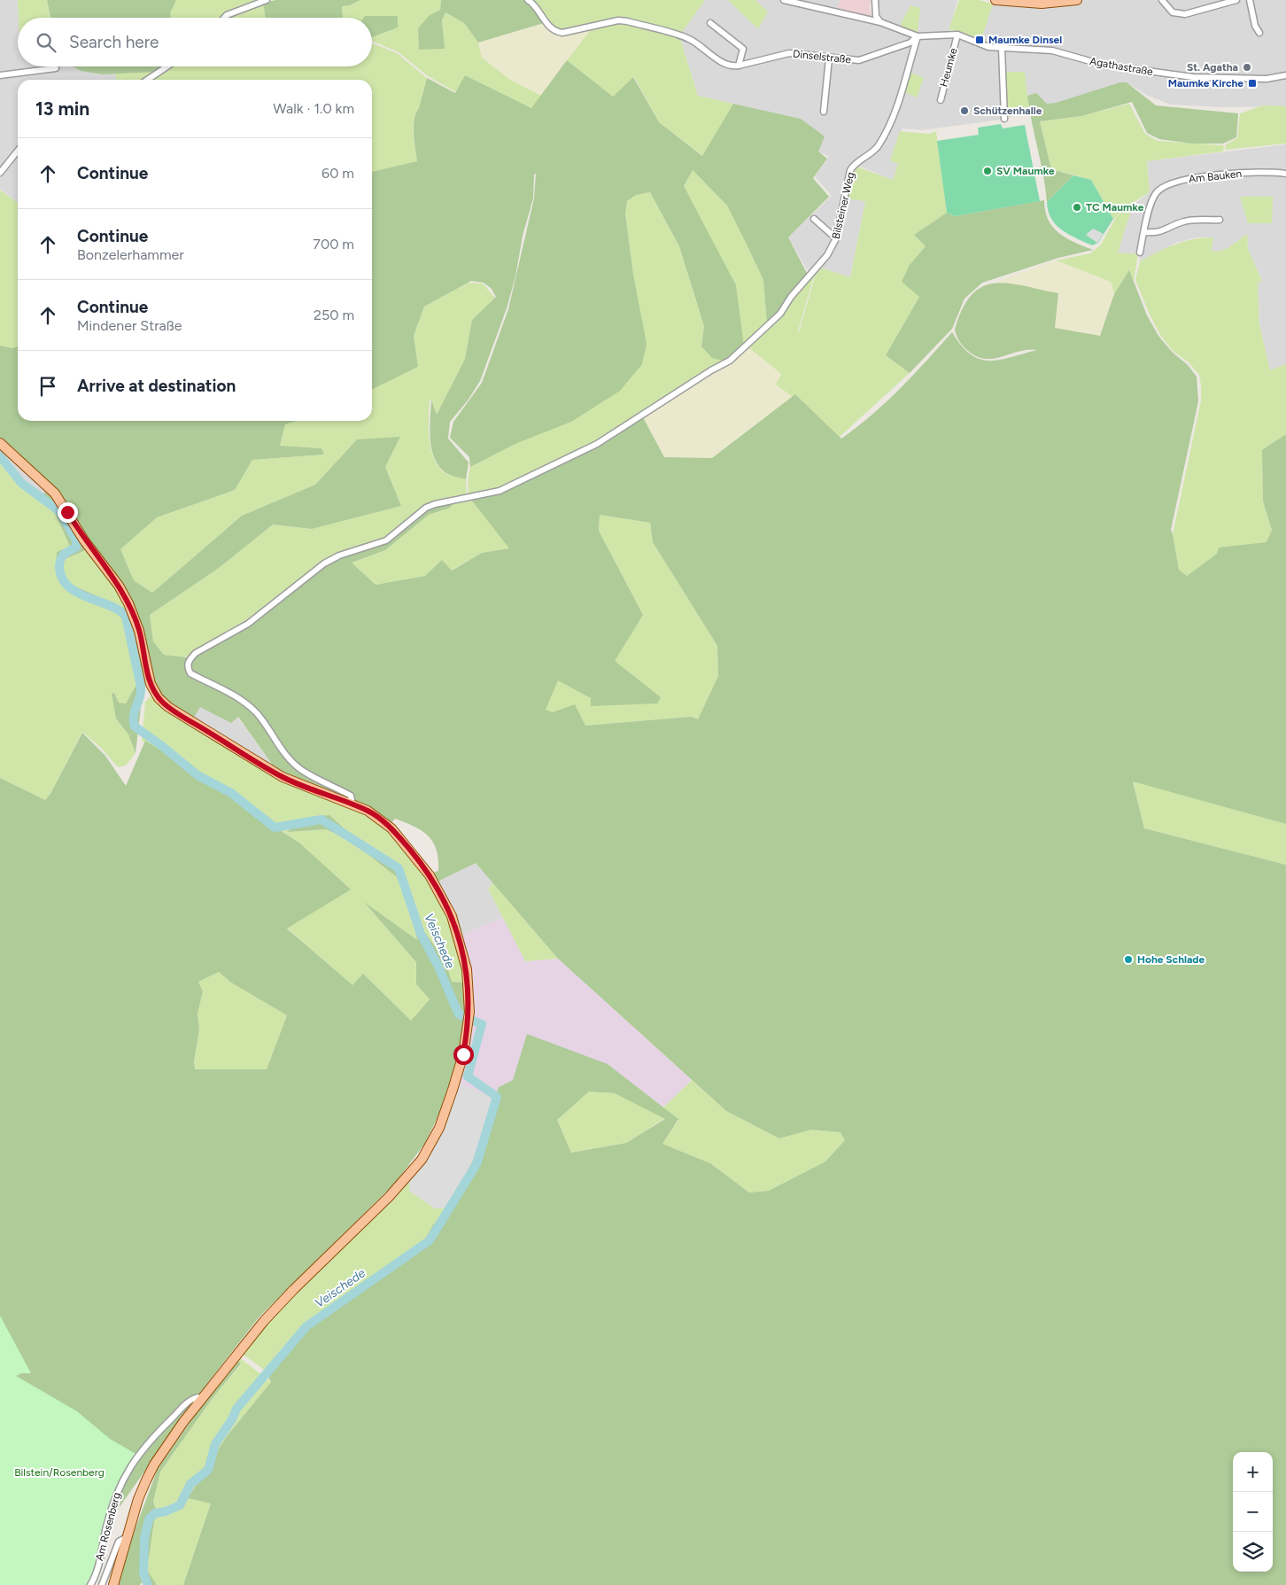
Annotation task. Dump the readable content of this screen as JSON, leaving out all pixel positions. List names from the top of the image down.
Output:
{
  "streets": {
    "street": [
      "Dinselstraße",
      "Agathastraße",
      "Heumke",
      "Am Bauken",
      "Bilsteiner Weg",
      "Am Rosenberg"
    ]
  },
  "crossings": [
    ["Dinselstraße", "Agathastraße"],
    ["Dinselstraße", "Bilsteiner Weg"],
    ["Agathastraße", "Heumke"],
    ["Agathastraße", "Bilsteiner Weg"]
  ],
  "water": ["Veischede"],
  "parks": ["Bilstein/Rosenberg"],
  "places": {
    "transit": ["Maumke Dinsel", "Maumke Kirche"],
    "other": [
      "St. Agatha",
      "Schützenhalle",
      "SV Maumke",
      "TC Maumke",
      "Hohe Schlade"
    ]
  },
  "page": {
    "search": "Search here",
    "heading": ["13 min", "Walk · 1.0 km"],
    "list": [
      ["Continue", "60 m"],
      ["Continue", "Bonzelerhammer", "700 m"],
      ["Continue", "Mindener Straße", "250 m"],
      "Arrive at destination"
    ],
    "map_buttons": ["+", "−"]
  }
}
